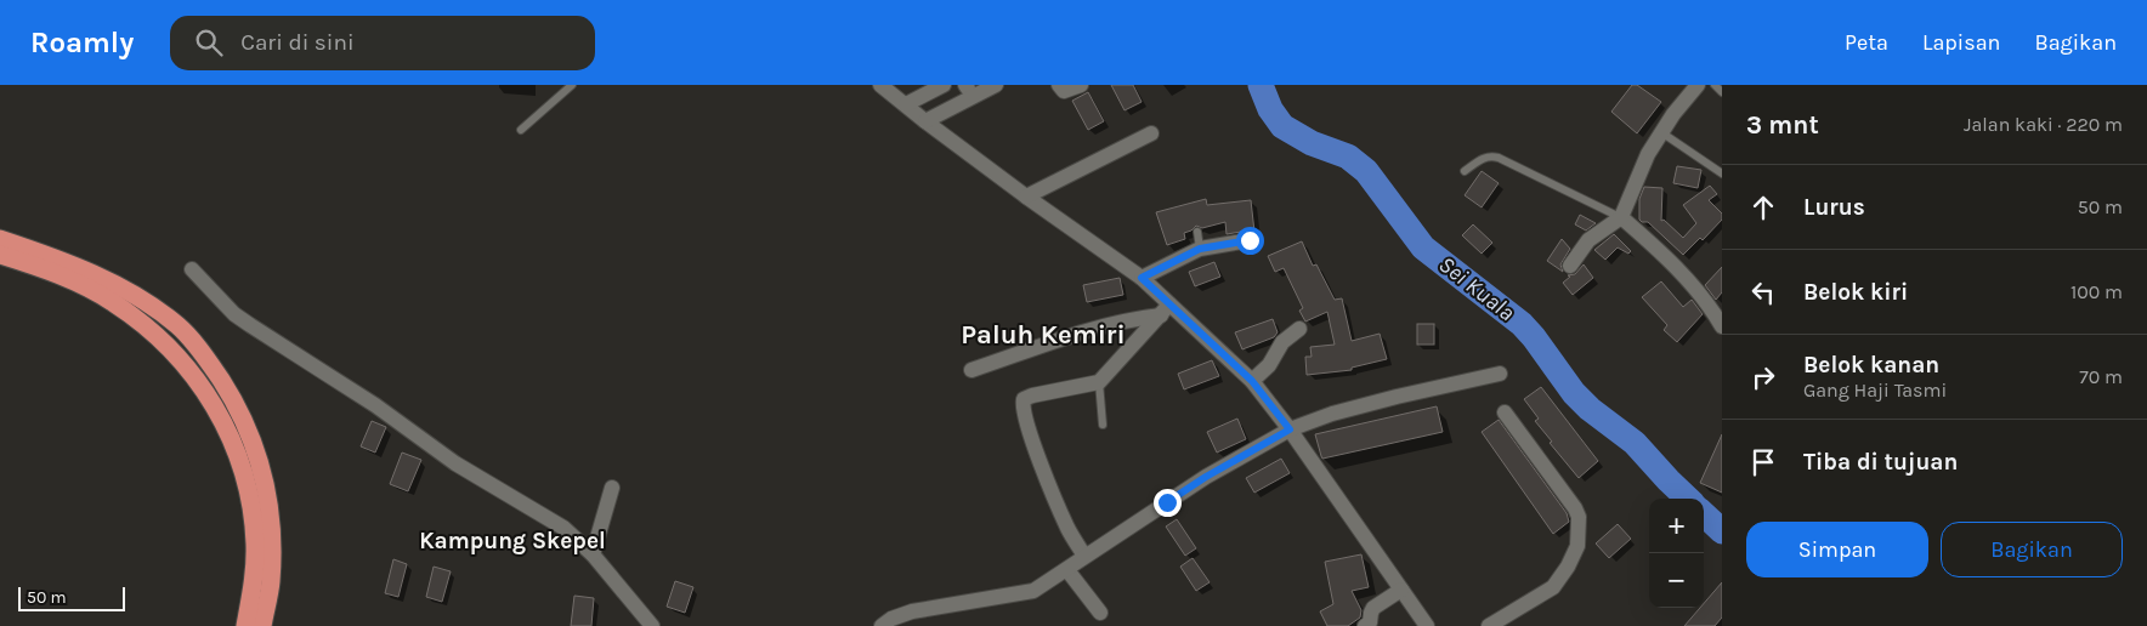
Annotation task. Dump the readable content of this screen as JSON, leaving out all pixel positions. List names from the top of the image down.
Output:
{
  "districts": ["Paluh Kemiri", "Kampung Skepel"],
  "water": ["Sei Kuala"],
  "scale_bar": "50 m",
  "page": {
    "header": "Roamly",
    "search": "Cari di sini",
    "nav": ["Peta", "Lapisan", "Bagikan"],
    "heading": ["3 mnt", "Jalan kaki · 220 m"],
    "list": [
      ["Lurus", "50 m"],
      ["Belok kiri", "100 m"],
      ["Belok kanan", "Gang Haji Tasmi", "70 m"],
      "Tiba di tujuan"
    ],
    "map_buttons": ["+", "−"],
    "buttons": ["Simpan", "Bagikan"],
    "scale": "50 m"
  }
}
